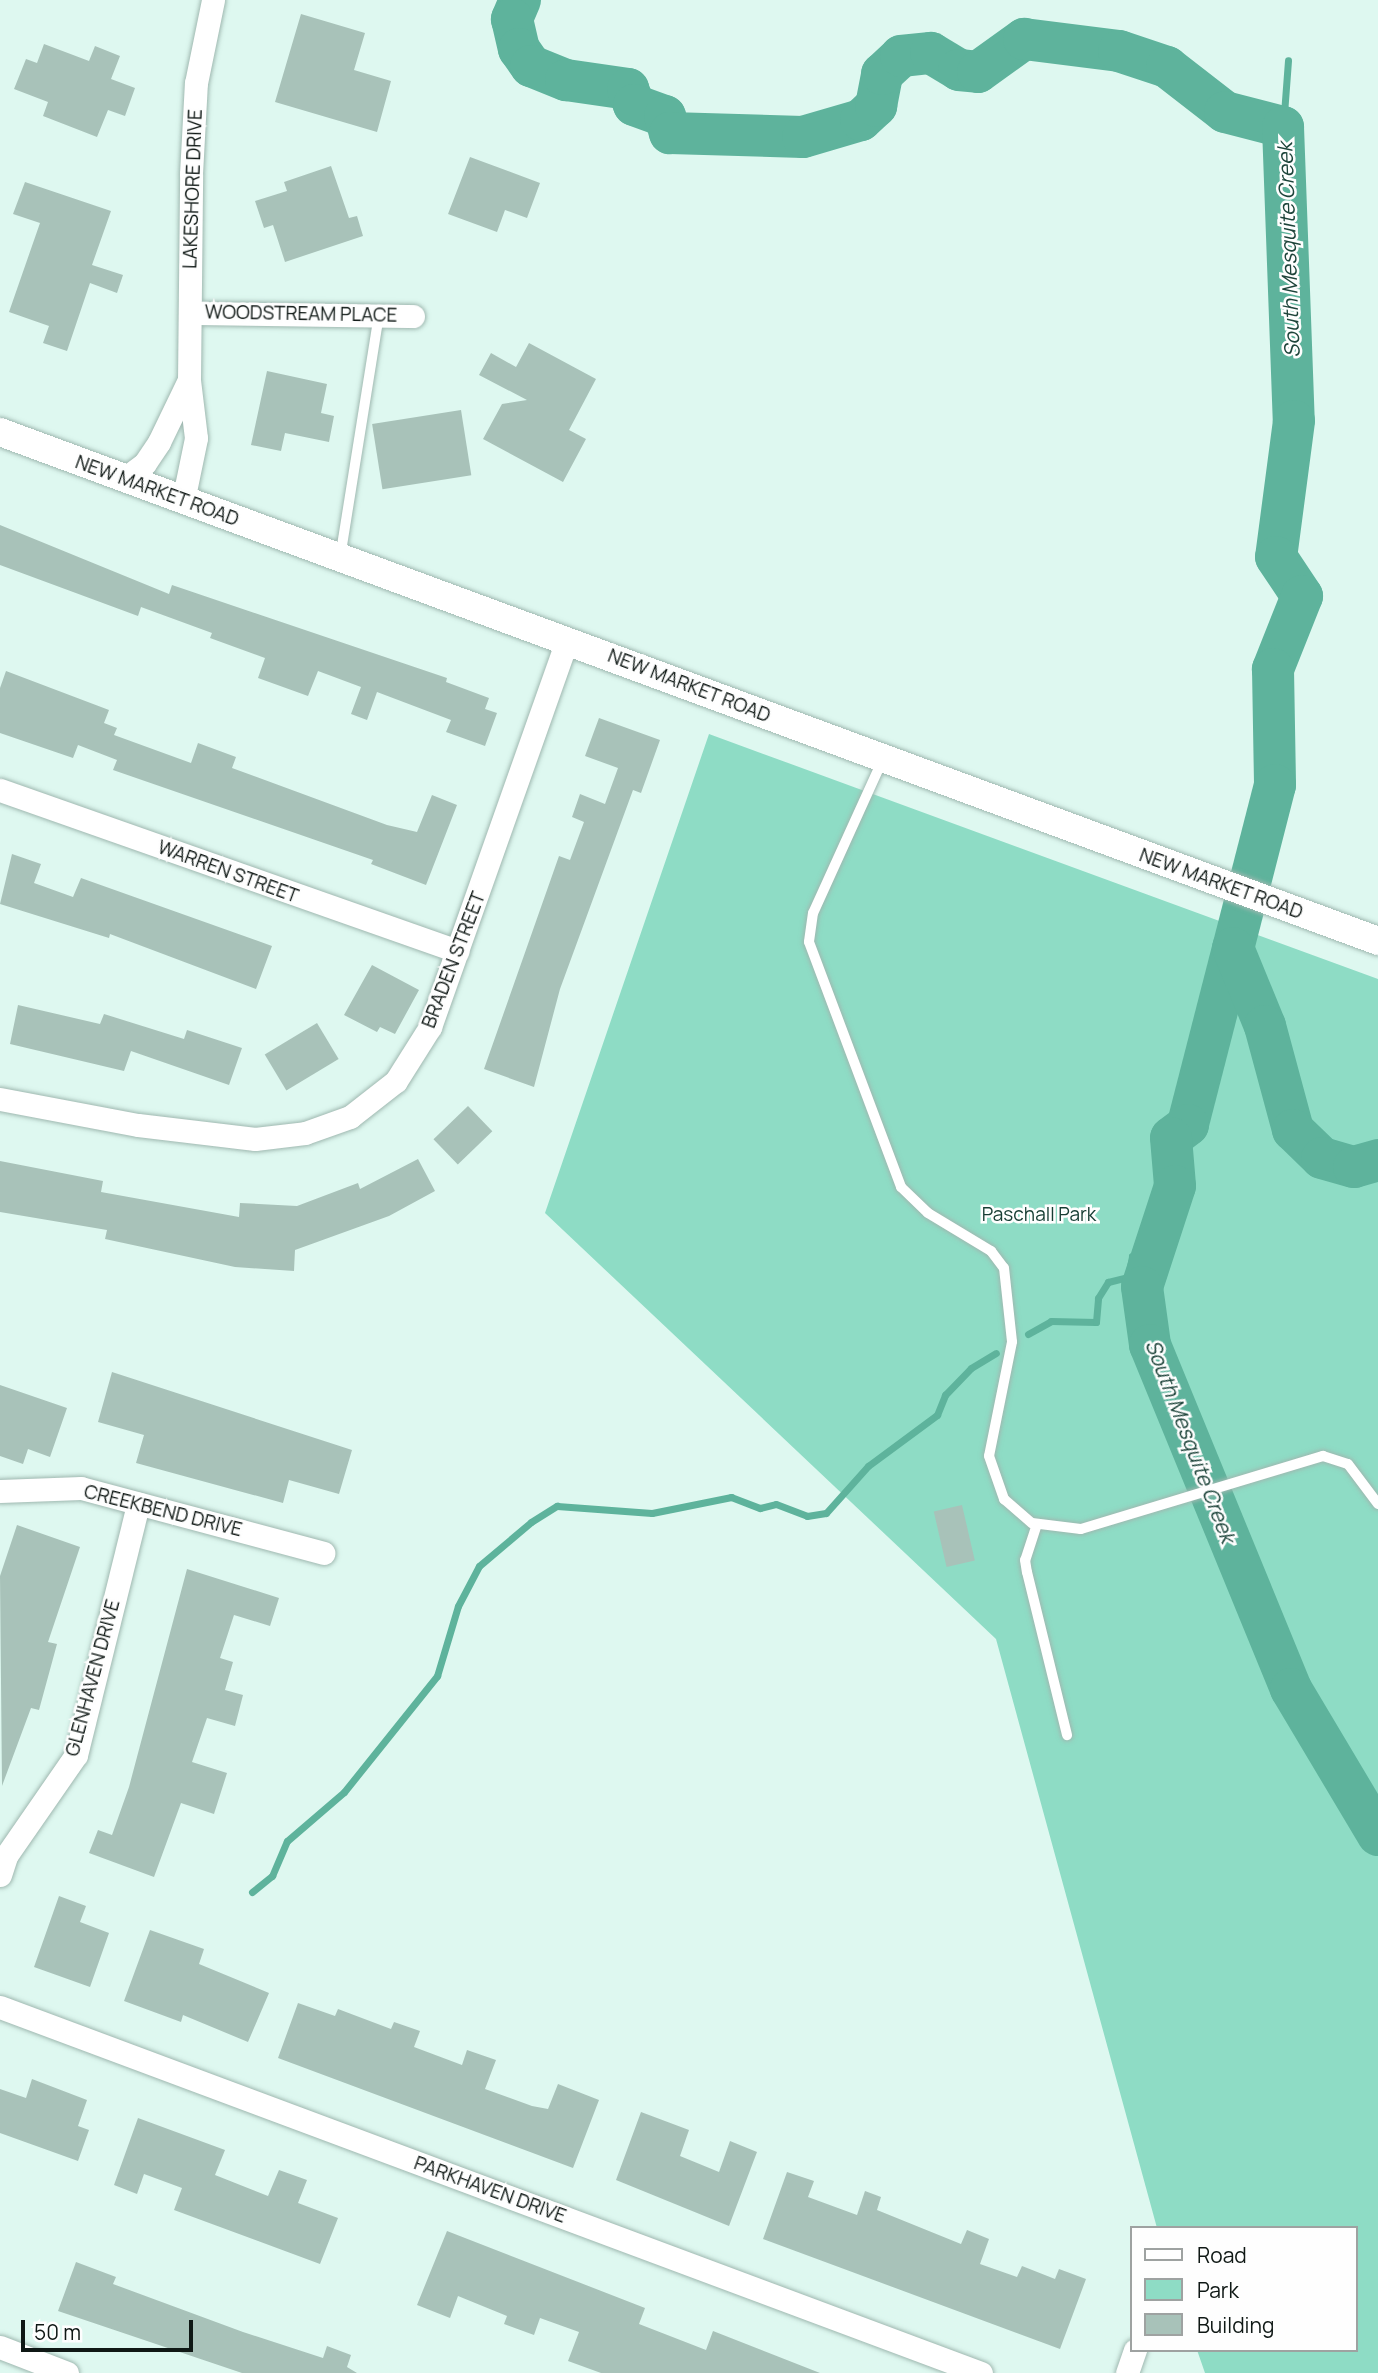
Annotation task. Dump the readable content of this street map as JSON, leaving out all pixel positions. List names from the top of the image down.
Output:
{
  "streets": {
    "street": [
      "LAKESHORE DRIVE",
      "WOODSTREAM PLACE",
      "NEW MARKET ROAD",
      "WARREN STREET",
      "BRADEN STREET",
      "CREEKBEND DRIVE",
      "GLENHAVEN DRIVE",
      "PARKHAVEN DRIVE"
    ]
  },
  "crossings": [
    ["LAKESHORE DRIVE", "WOODSTREAM PLACE"],
    ["LAKESHORE DRIVE", "NEW MARKET ROAD"],
    ["NEW MARKET ROAD", "BRADEN STREET"],
    ["WARREN STREET", "BRADEN STREET"],
    ["CREEKBEND DRIVE", "GLENHAVEN DRIVE"]
  ],
  "water": ["South Mesquite Creek"],
  "parks": ["Paschall Park"],
  "legend": ["Road", "Park", "Building"],
  "scale_bar": "50 m"
}
